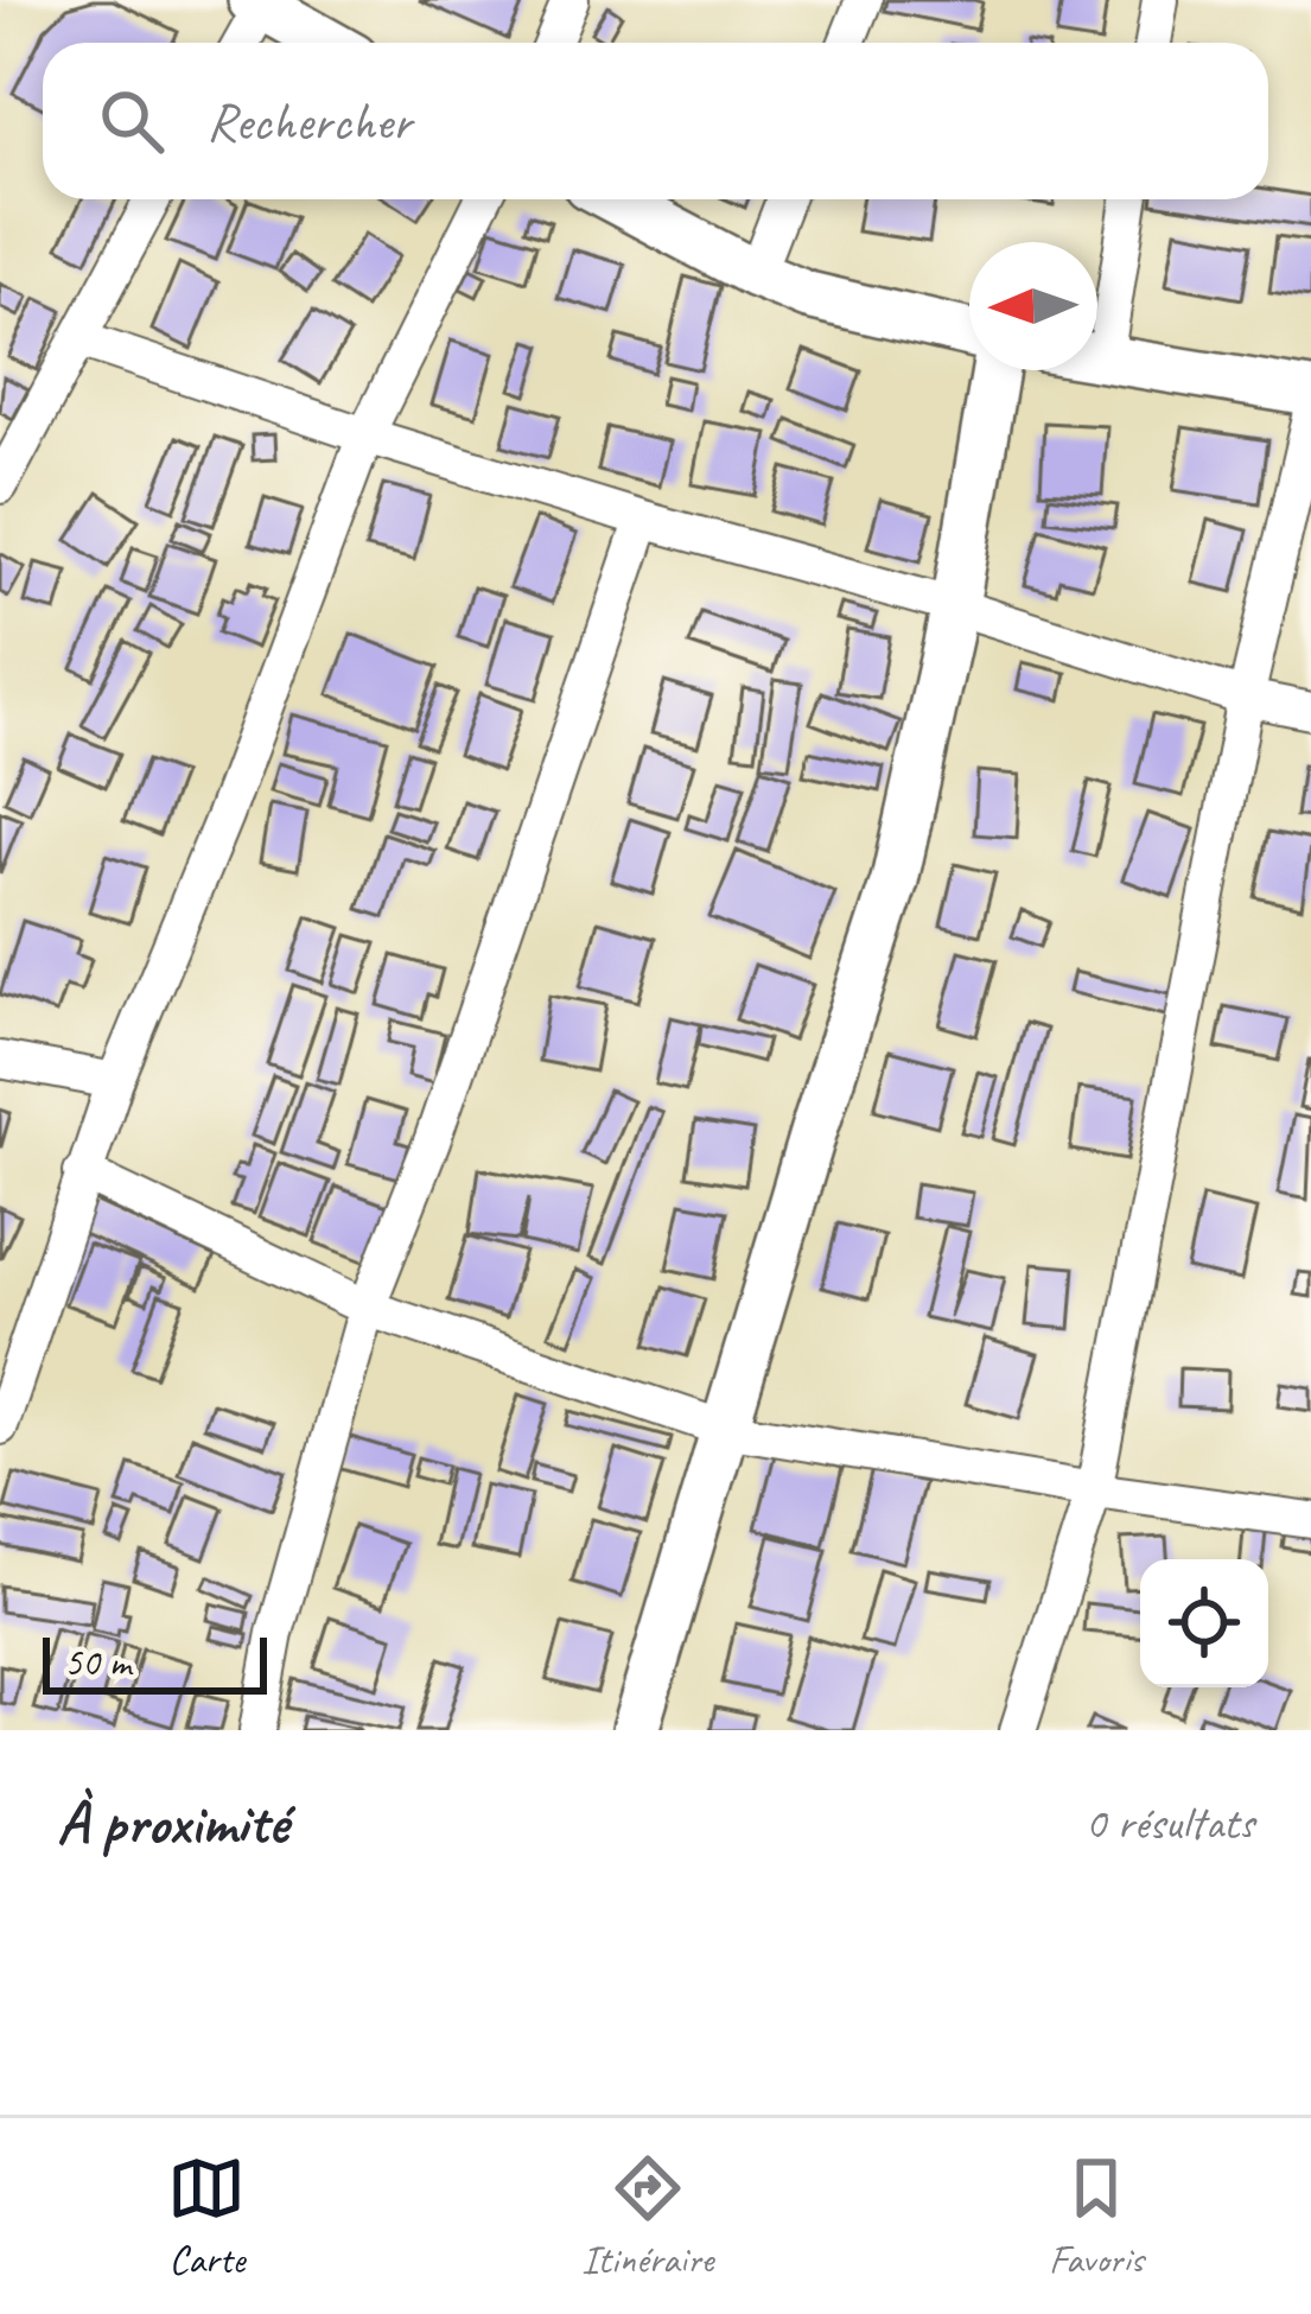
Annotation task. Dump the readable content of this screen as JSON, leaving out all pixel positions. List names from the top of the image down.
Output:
{
  "scale_bar": "50 m",
  "north": "left",
  "page": {
    "search": "Rechercher",
    "scale": "50 m",
    "heading": ["À proximité", "0 résultats"],
    "nav": ["Carte", "Itinéraire", "Favoris"]
  }
}
